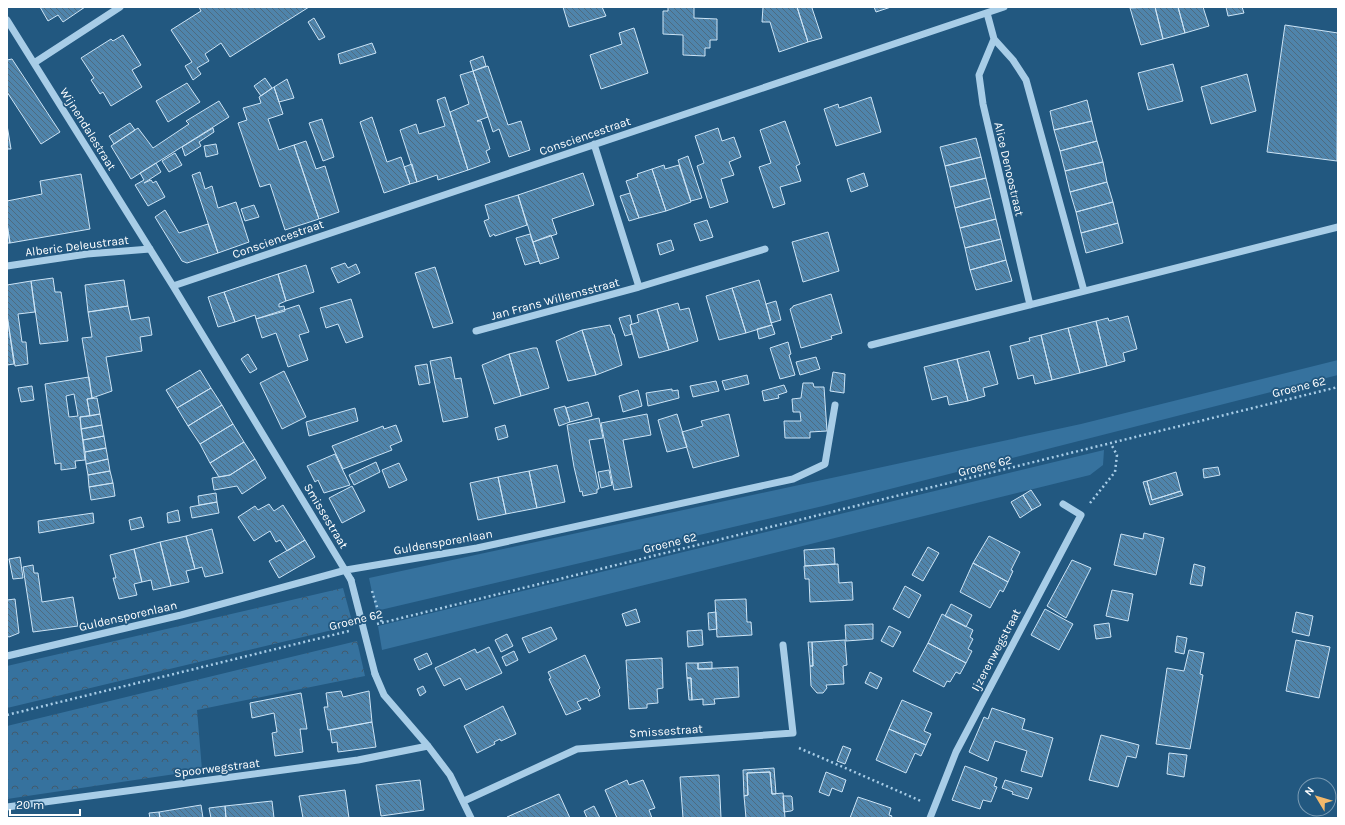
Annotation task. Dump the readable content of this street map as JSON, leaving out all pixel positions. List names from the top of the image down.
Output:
{
  "streets": {
    "street": [
      "Wijnendalestraat",
      "Consciencestraat",
      "Alice Denoostraat",
      "Alberic Deleustraat",
      "Jan Frans Willemsstraat",
      "Smissestraat",
      "Guldensporenlaan",
      "Ijzerenwegstraat",
      "Spoorwegstraat"
    ],
    "path": ["Groene 62"]
  },
  "crossings": [
    ["Wijnendalestraat", "Alberic Deleustraat"],
    ["Wijnendalestraat", "Smissestraat"],
    ["Consciencestraat", "Jan Frans Willemsstraat"],
    ["Consciencestraat", "Smissestraat"],
    ["Alberic Deleustraat", "Smissestraat"],
    ["Smissestraat", "Guldensporenlaan"],
    ["Smissestraat", "Spoorwegstraat"]
  ],
  "scale_bar": "20 m",
  "north": "top left"
}
